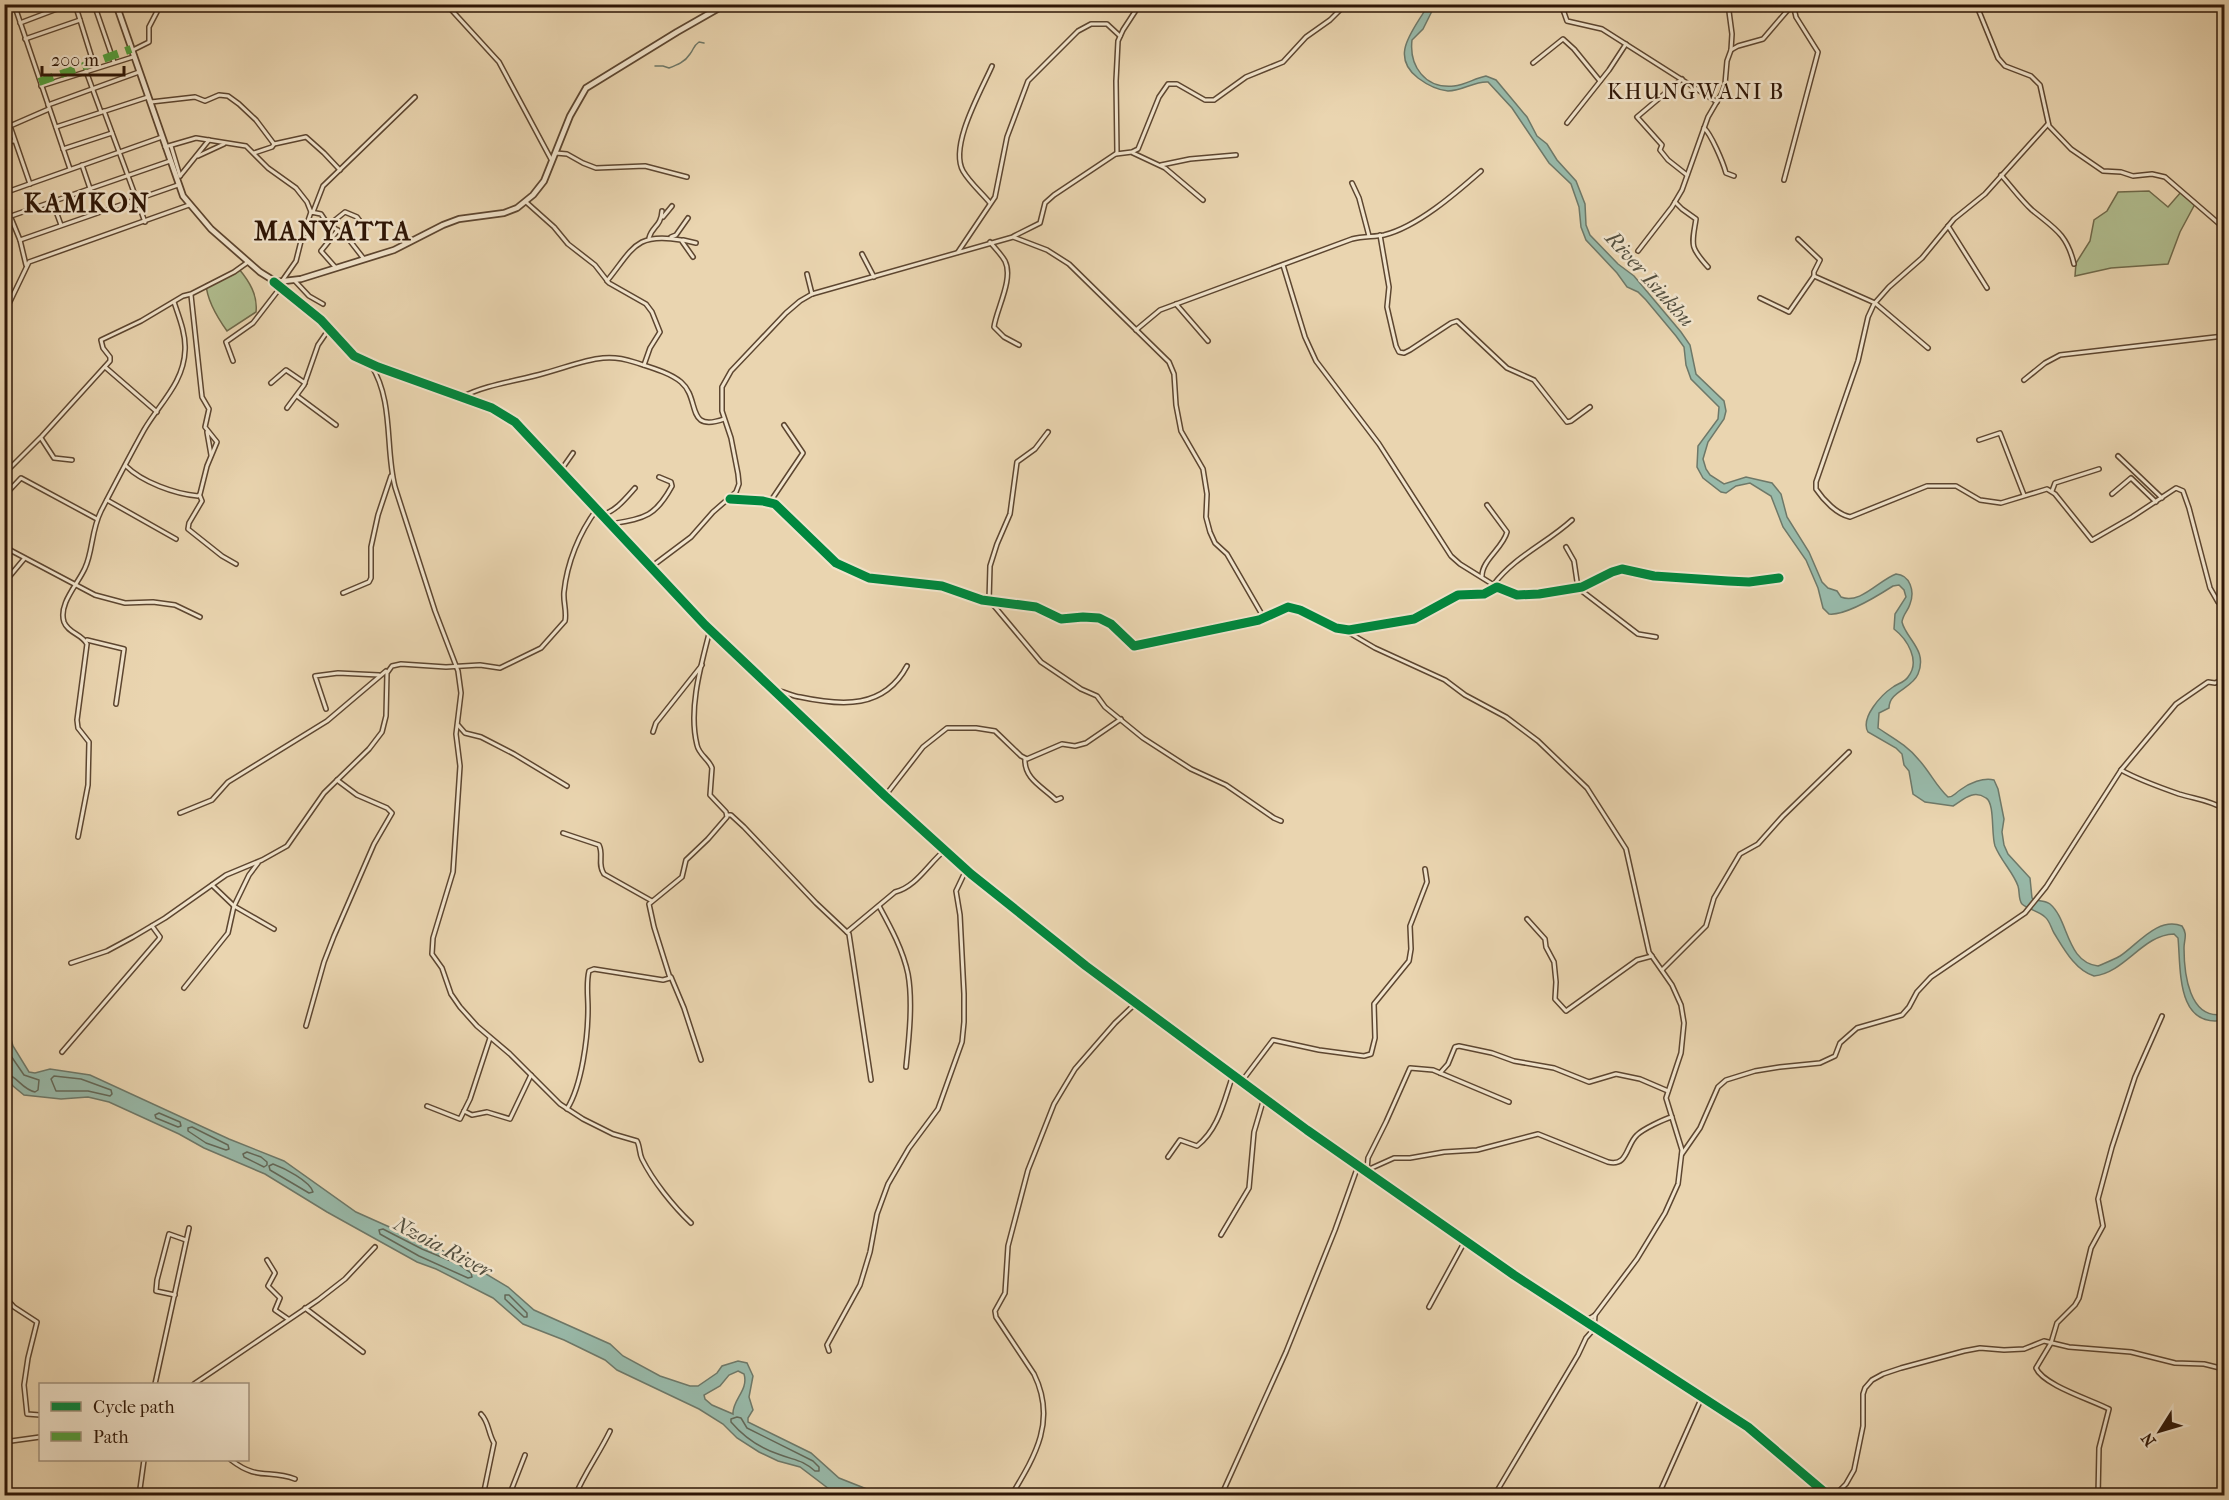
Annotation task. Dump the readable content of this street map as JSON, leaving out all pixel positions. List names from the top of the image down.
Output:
{
  "districts": ["KHUNGWANI B", "KAMKON", "MANYATTA"],
  "water": ["River Isiukhu", "Nzoia River"],
  "legend": ["Cycle path", "Path"],
  "scale_bar": "200 m",
  "north": "bottom left"
}
